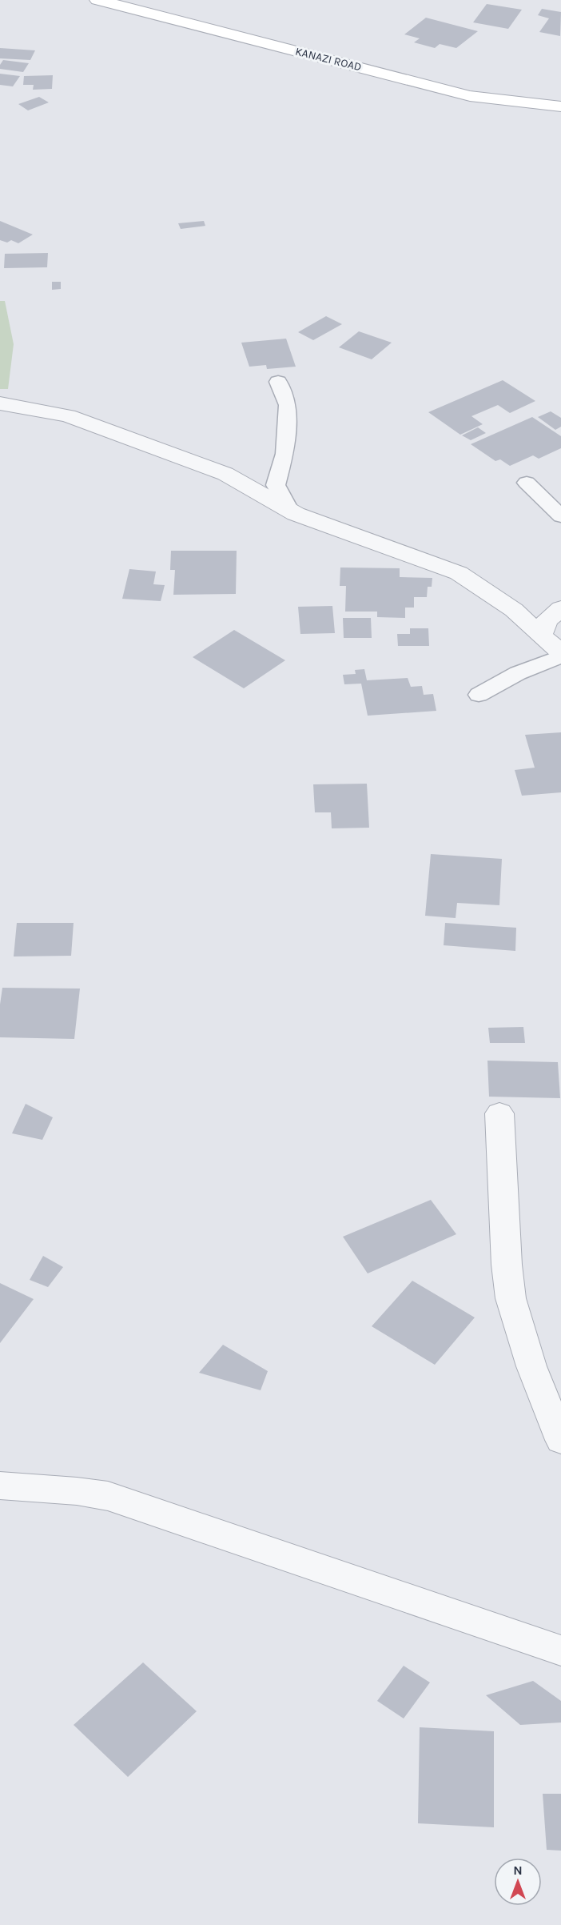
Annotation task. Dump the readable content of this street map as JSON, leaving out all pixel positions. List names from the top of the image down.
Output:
{
  "streets": {
    "main road": ["KANAZI ROAD"]
  },
  "north": "top"
}
